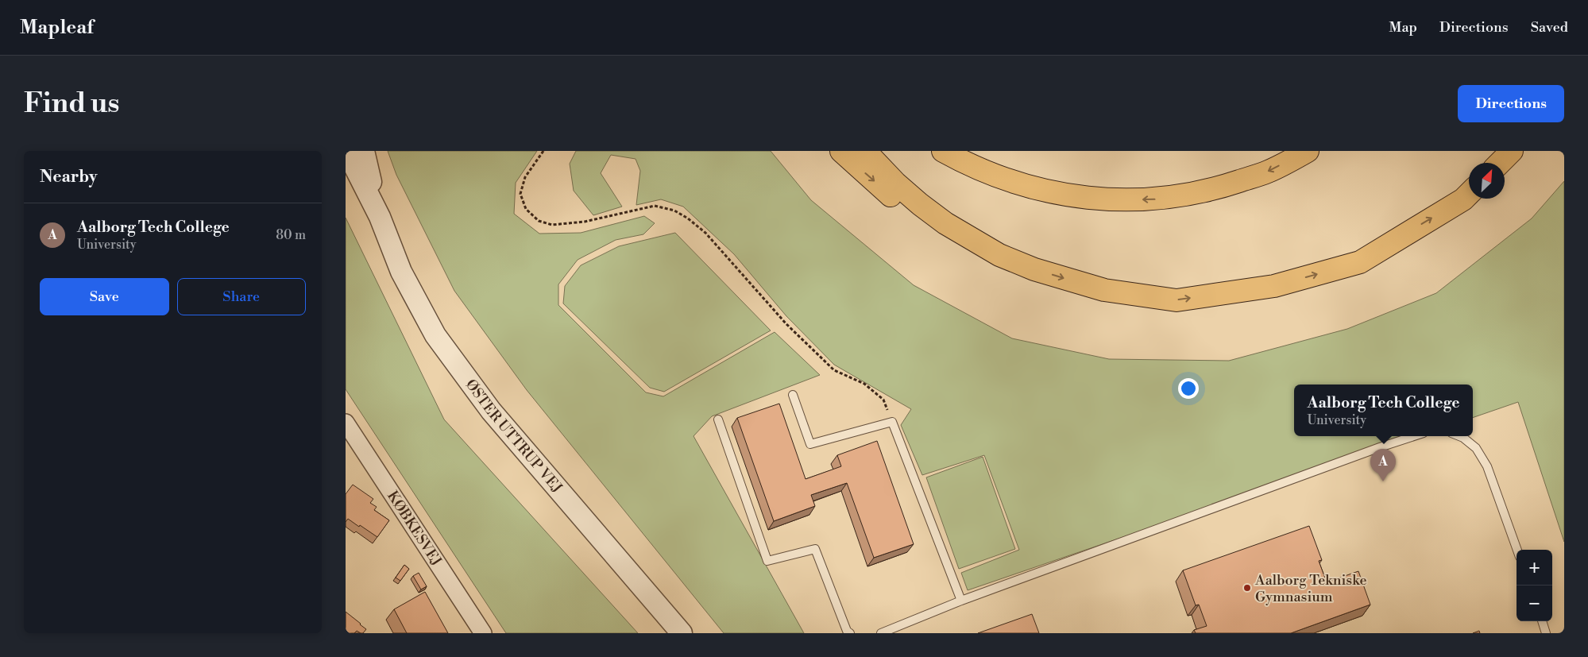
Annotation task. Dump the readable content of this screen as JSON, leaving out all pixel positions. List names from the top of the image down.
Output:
{
  "streets": {
    "street": ["ØSTER UTTRUP VEJ", "KØBKESVEJ"]
  },
  "places": ["Aalborg Tekniske Gymnasium"],
  "north": "top right",
  "page": {
    "header": "Mapleaf",
    "nav": ["Map", "Directions", "Saved"],
    "buttons": [
      "Directions",
      ["Save", "Share"]
    ],
    "title": "Find us",
    "heading": "Nearby",
    "list": [
      {
        "mark": "A",
        "name": "Aalborg Tech College",
        "note": "University",
        "value": "80 m"
      }
    ],
    "popup": ["Aalborg Tech College", "University"],
    "pins": "A",
    "map_buttons": ["+", "−"]
  }
}
